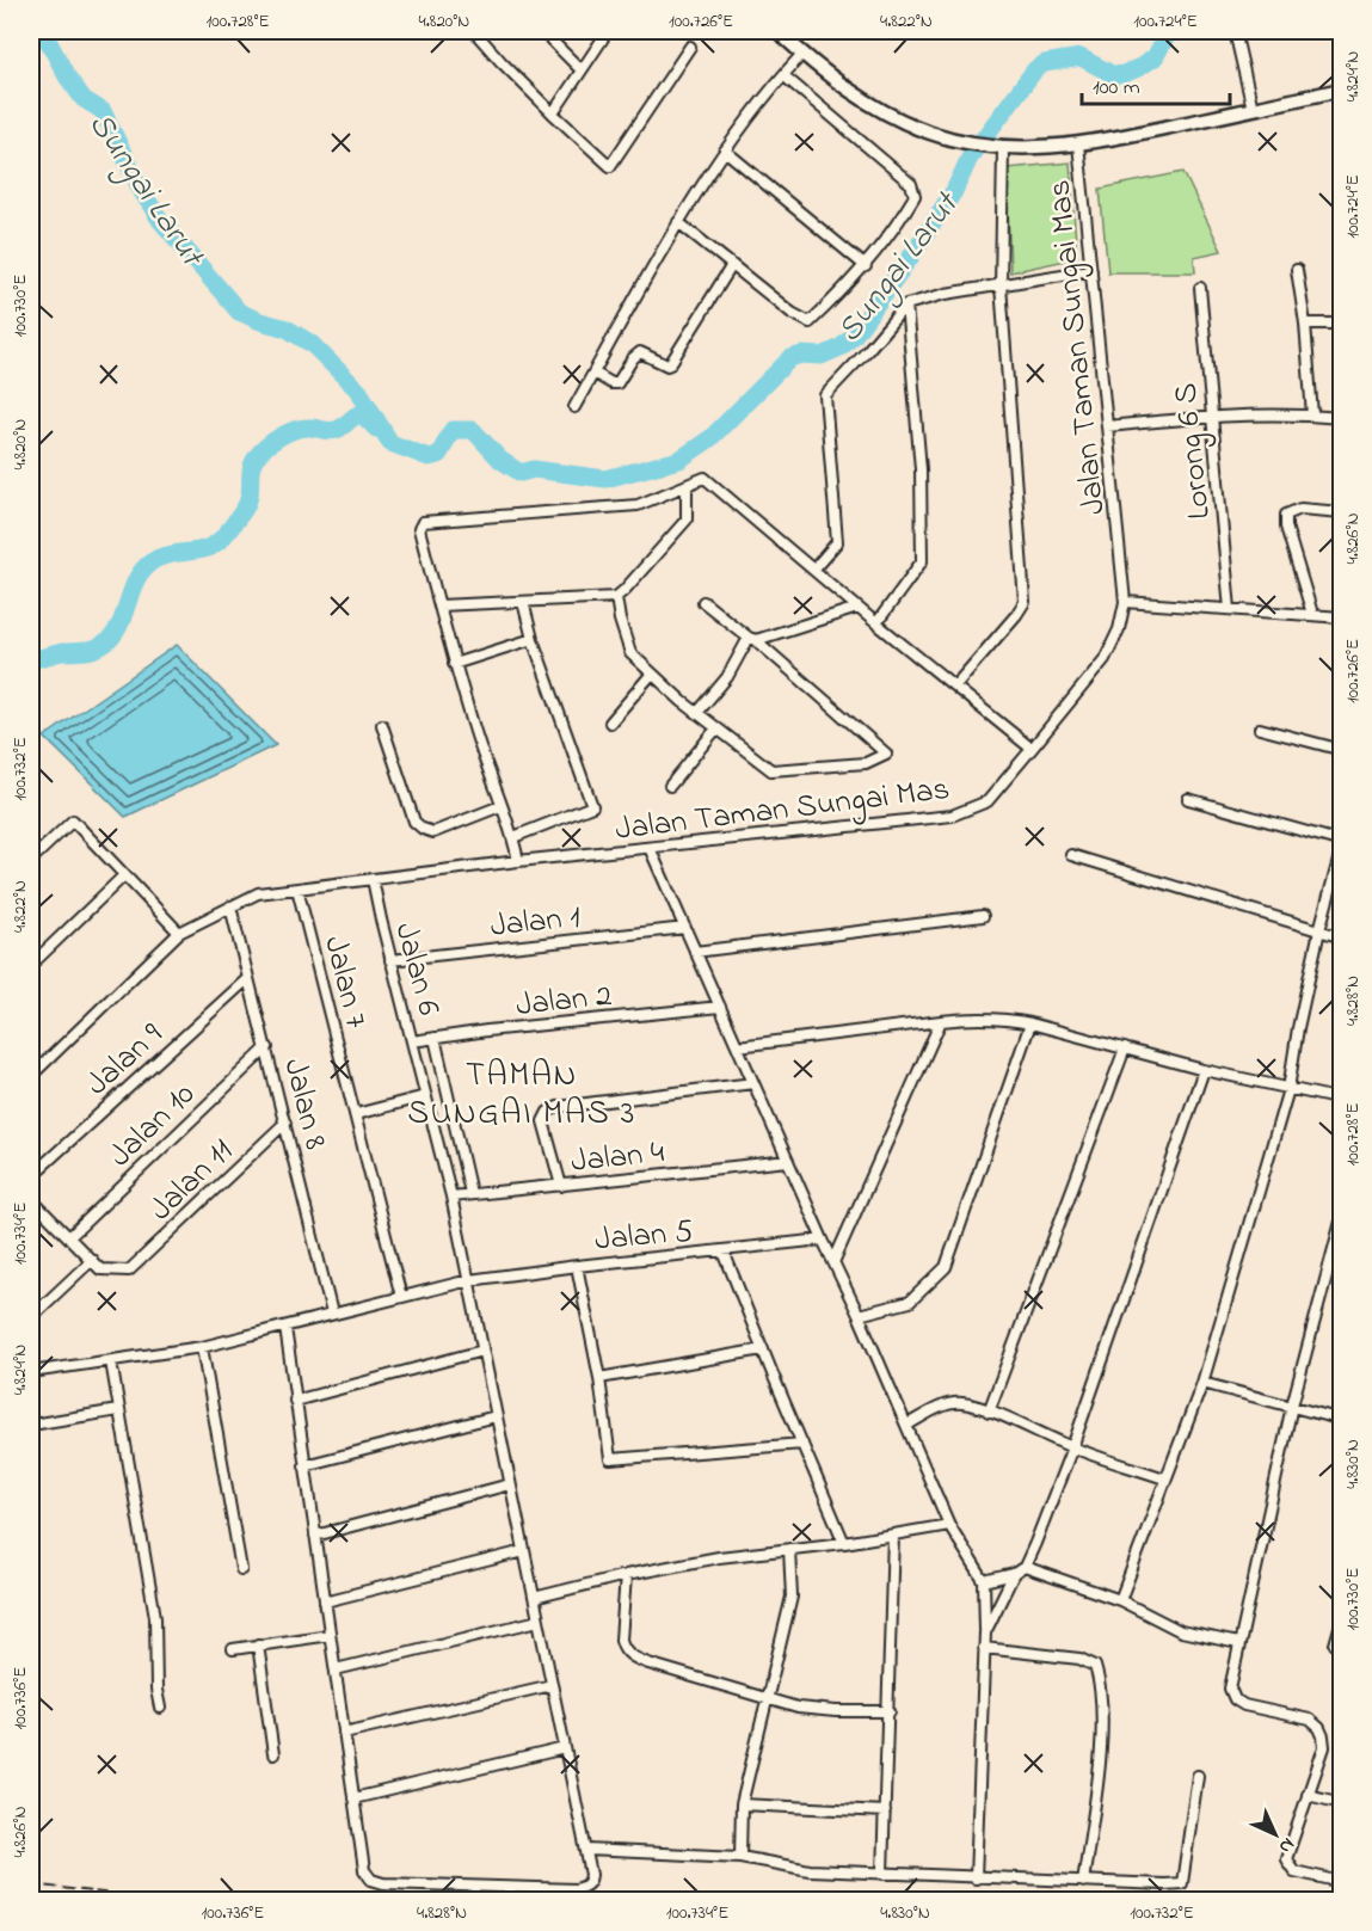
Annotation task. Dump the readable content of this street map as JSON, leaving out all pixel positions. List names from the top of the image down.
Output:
{
  "streets": {
    "street": [
      "Jalan Taman Sungai Mas",
      "Lorong 6 S",
      "Jalan 1",
      "Jalan 6",
      "Jalan 7",
      "Jalan 2",
      "Jalan 9",
      "Jalan 8",
      "Jalan 10",
      "Jalan 4",
      "Jalan 11",
      "Jalan 5"
    ]
  },
  "crossings": [
    ["Jalan Taman Sungai Mas", "Jalan 6"],
    ["Jalan Taman Sungai Mas", "Jalan 7"],
    ["Jalan Taman Sungai Mas", "Jalan 8"],
    ["Jalan 1", "Jalan 6"],
    ["Jalan 6", "Jalan 2"],
    ["Jalan 6", "Jalan 4"],
    ["Jalan 6", "Jalan 5"],
    ["Jalan 7", "Jalan 5"],
    ["Jalan 9", "Jalan 8"],
    ["Jalan 8", "Jalan 10"],
    ["Jalan 8", "Jalan 11"],
    ["Jalan 8", "Jalan 5"]
  ],
  "districts": ["TAMAN SUNGAI MAS 3"],
  "water": ["Sungai Larut"],
  "scale_bar": "100 m",
  "north": "bottom right",
  "coordinates": [
    "100.728°E",
    "4.820°N",
    "100.726°E",
    "4.822°N",
    "100.724°E",
    "4.824°N",
    "100.730°E",
    "4.826°N",
    "100.732°E",
    "4.828°N",
    "100.734°E",
    "4.830°N",
    "100.736°E"
  ]
}
